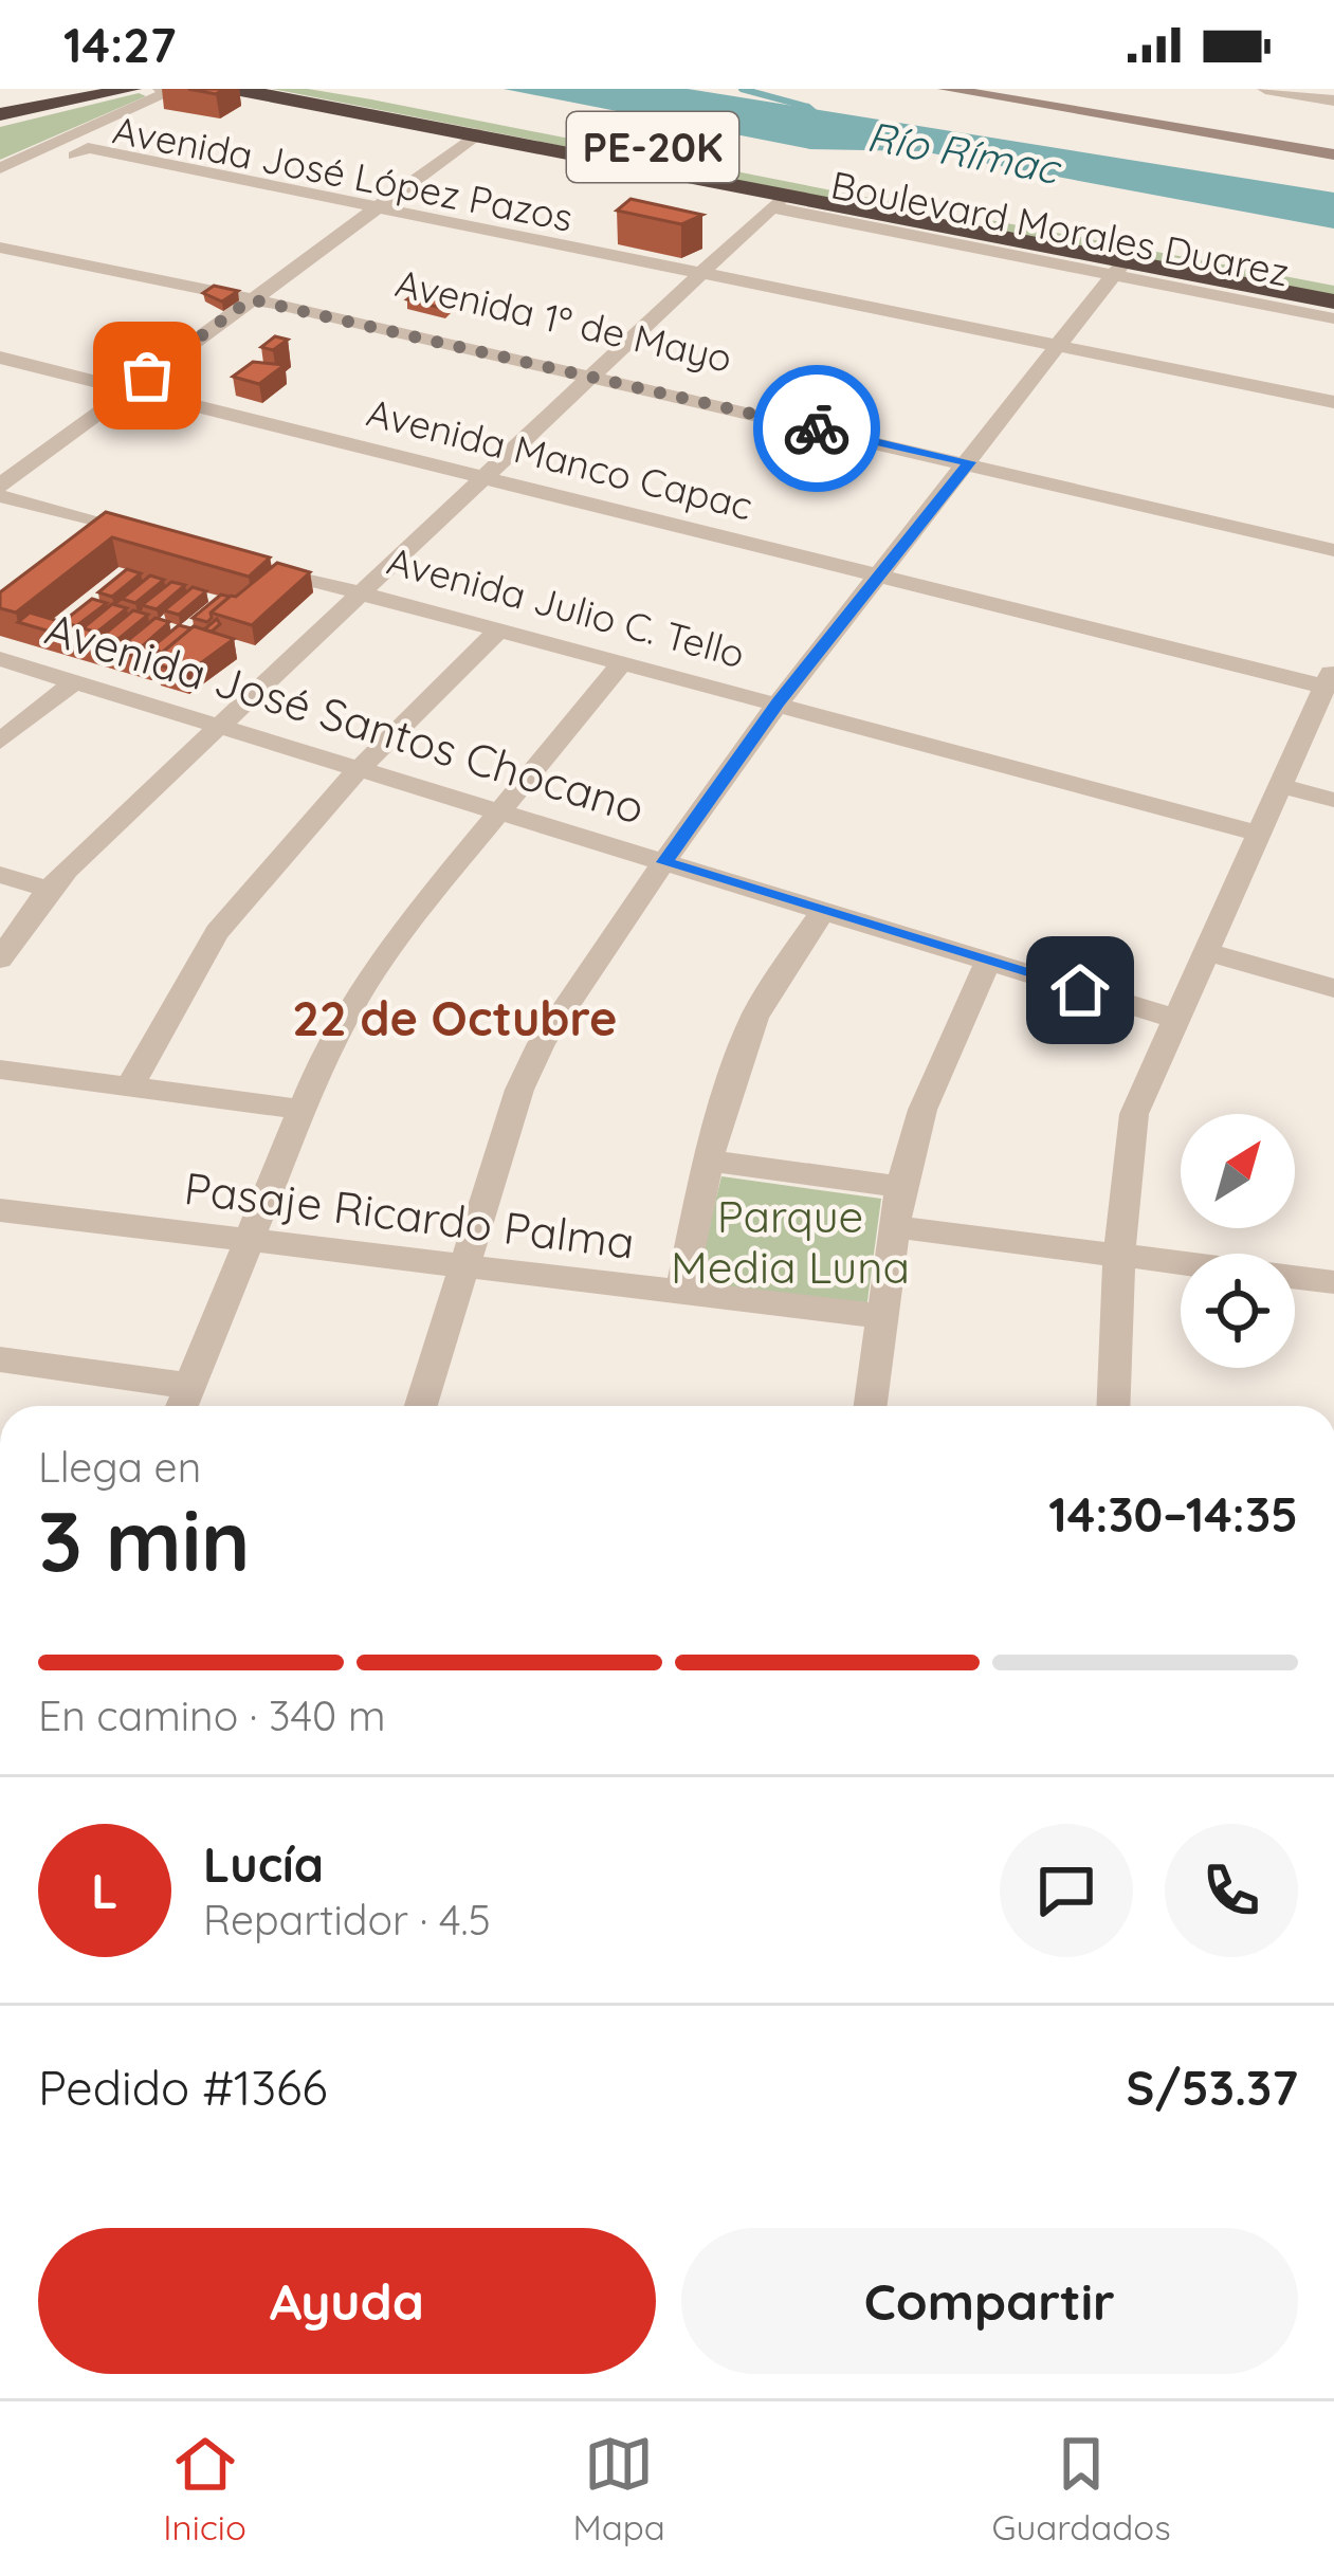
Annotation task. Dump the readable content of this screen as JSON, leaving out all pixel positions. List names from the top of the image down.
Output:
{
  "streets": {
    "highway": ["PE-20K"],
    "street": [
      "Avenida José López Pazos",
      "Boulevard Morales Duarez",
      "Avenida 1º de Mayo",
      "Avenida Manco Capac",
      "Avenida Julio C. Tello",
      "Avenida José Santos Chocano",
      "Pasaje Ricardo Palma"
    ]
  },
  "crossings": [
    ["PE-20K", "Boulevard Morales Duarez"]
  ],
  "districts": ["22 de Octubre"],
  "water": ["Río Rímac"],
  "parks": ["Parque Media Luna"],
  "north": "top right",
  "page": {
    "status": "14:27",
    "heading": ["3 min", "Llega en", "14:30–14:35"],
    "panel": [
      "Lucía",
      "Repartidor · 4.5",
      "Pedido #1366",
      "S/53.37"
    ],
    "bar": "En camino · 340 m",
    "round": "L",
    "buttons": ["Ayuda", "Compartir"],
    "tabs": ["Inicio", "Mapa", "Guardados"]
  }
}
